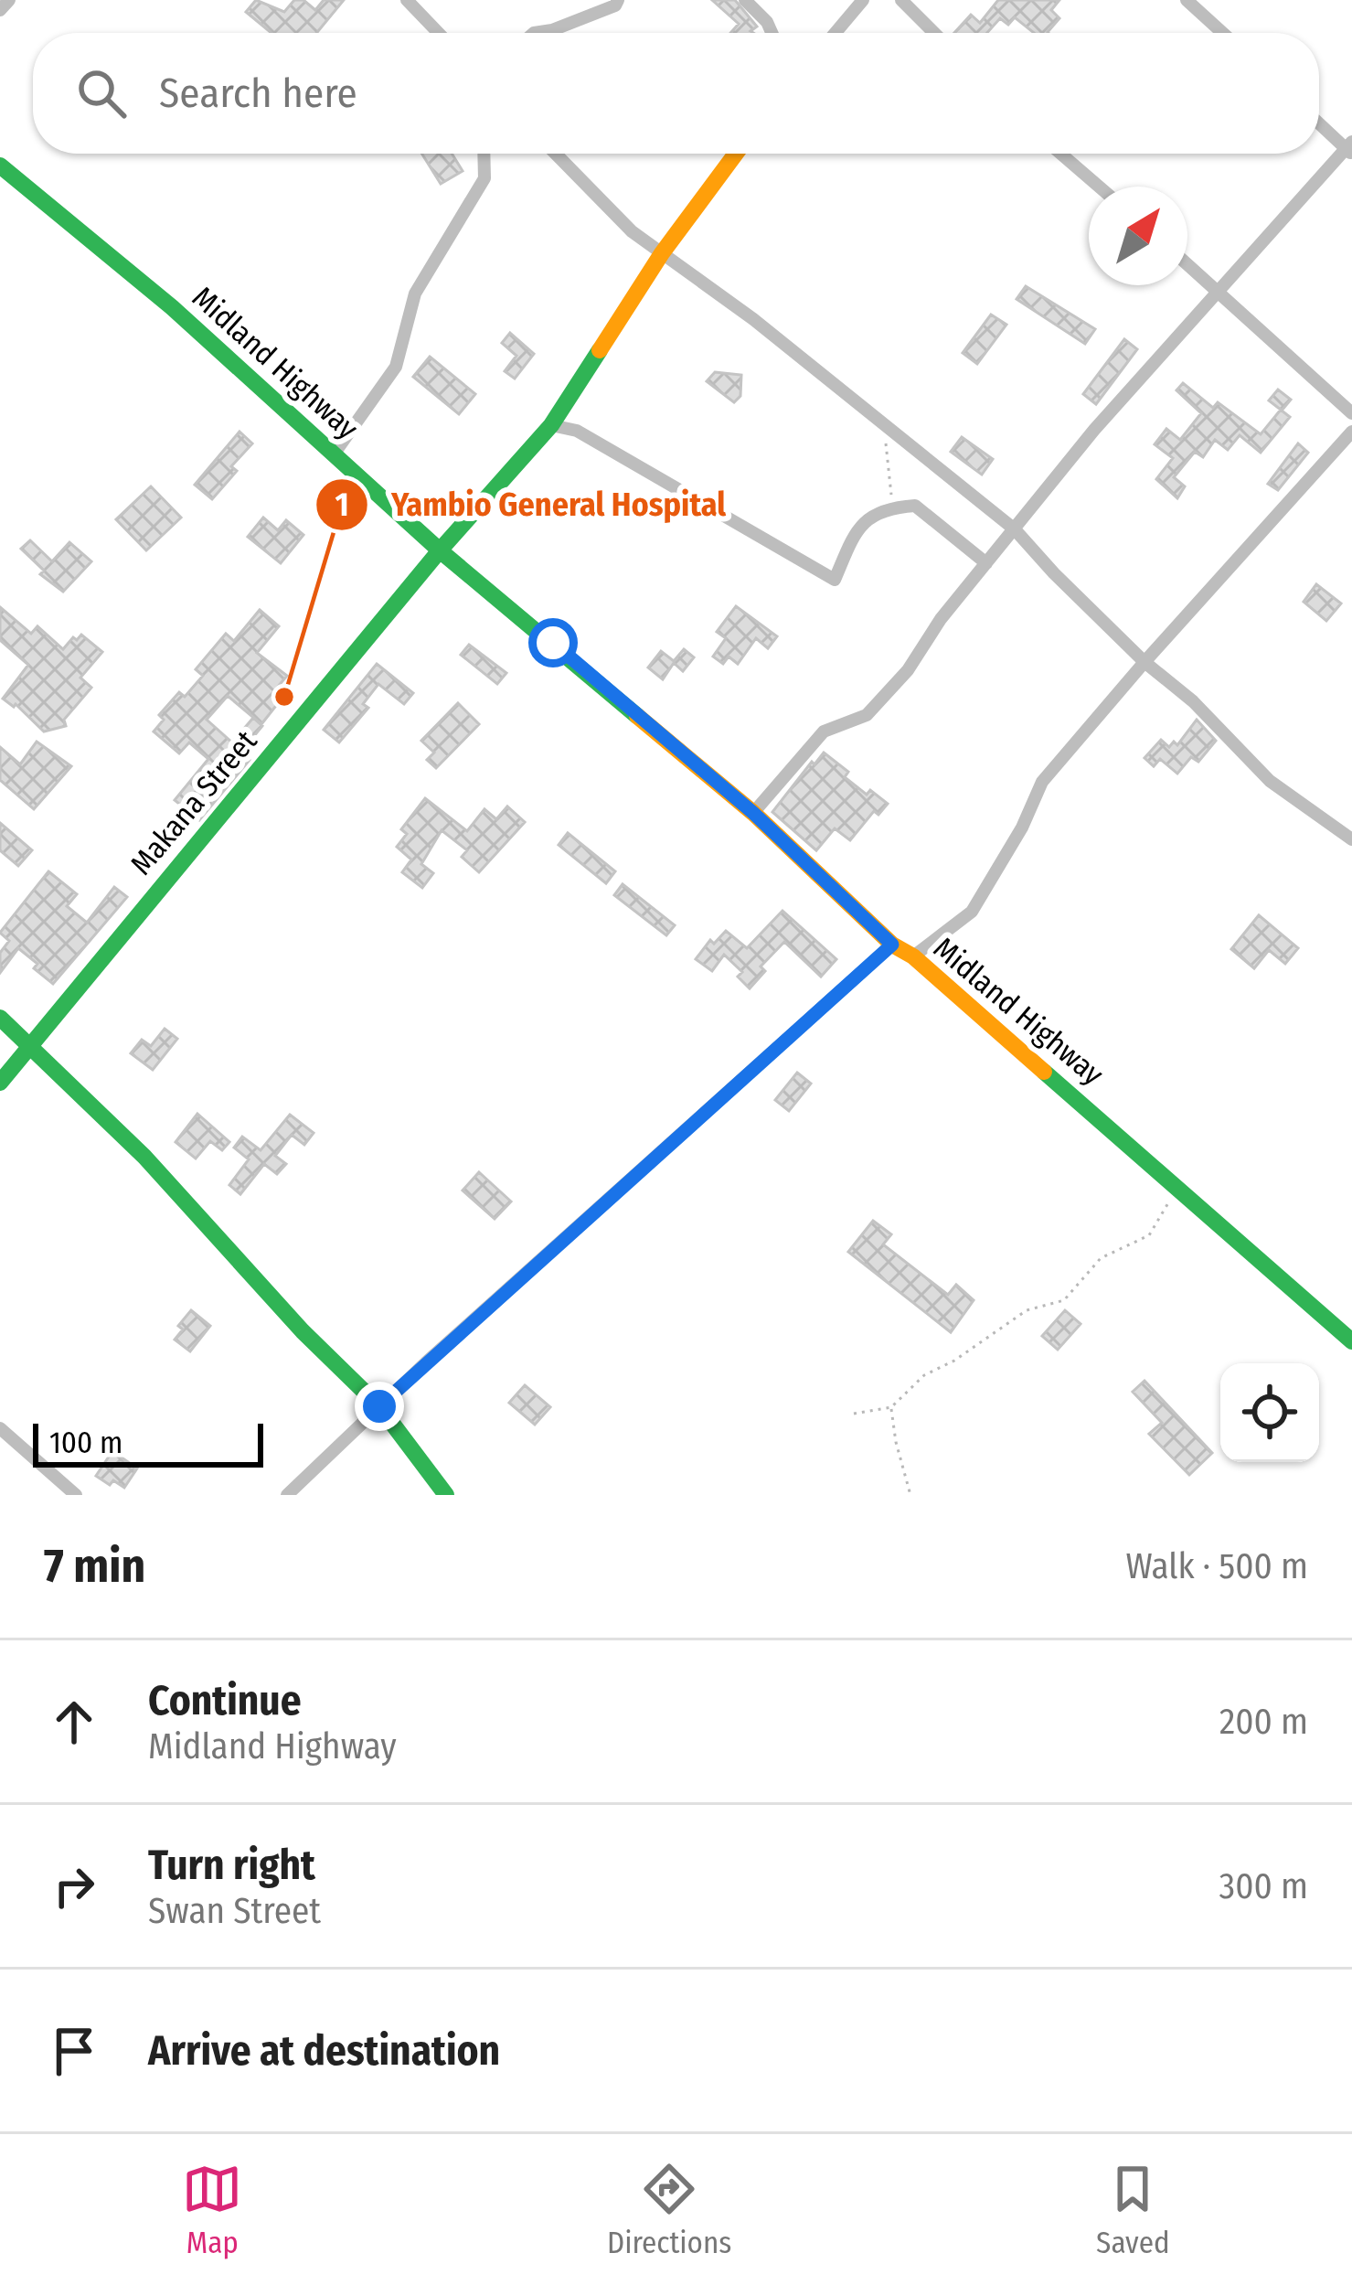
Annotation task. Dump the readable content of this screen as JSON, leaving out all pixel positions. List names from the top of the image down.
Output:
{
  "streets": {
    "street": ["Midland Highway", "Makana Street"]
  },
  "crossings": [
    ["Midland Highway", "Makana Street"]
  ],
  "places": ["Yambio General Hospital"],
  "scale_bar": "100 m",
  "north": "top right",
  "page": {
    "search": "Search here",
    "scale": "100 m",
    "heading": ["7 min", "Walk · 500 m"],
    "list": [
      ["Continue", "Midland Highway", "200 m"],
      ["Turn right", "Swan Street", "300 m"],
      "Arrive at destination"
    ],
    "nav": ["Map", "Directions", "Saved"]
  }
}
